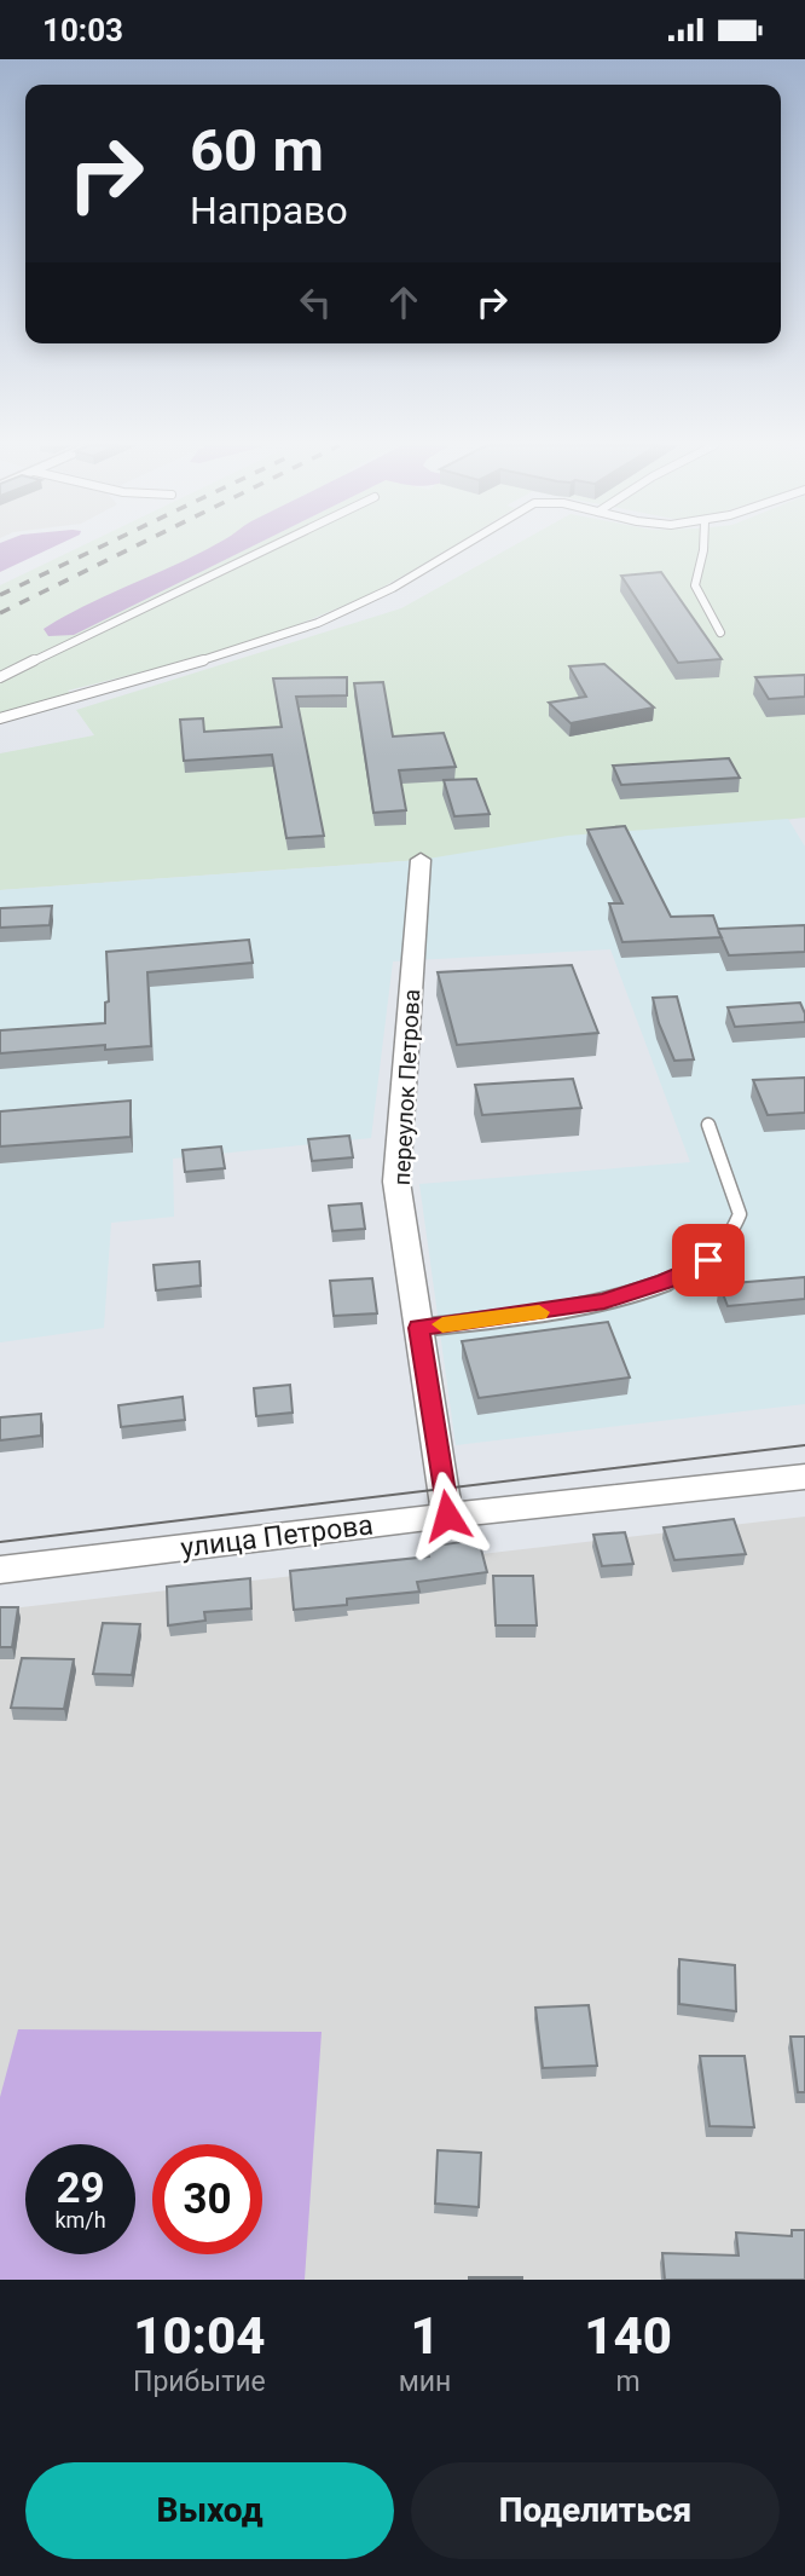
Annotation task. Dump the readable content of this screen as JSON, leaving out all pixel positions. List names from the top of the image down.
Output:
{
  "streets": {
    "street": ["переулок Петрова", "улица Петрова"]
  },
  "crossings": [
    ["переулок Петрова", "улица Петрова"]
  ],
  "page": {
    "status": "10:03",
    "turn": ["60 m", "Направо"],
    "speed": "29 km/h",
    "limit": "30",
    "eta": [
      "10:04",
      "Прибытие",
      "1",
      "мин",
      "140",
      "m"
    ],
    "buttons": ["Выход", "Поделиться"]
  }
}
